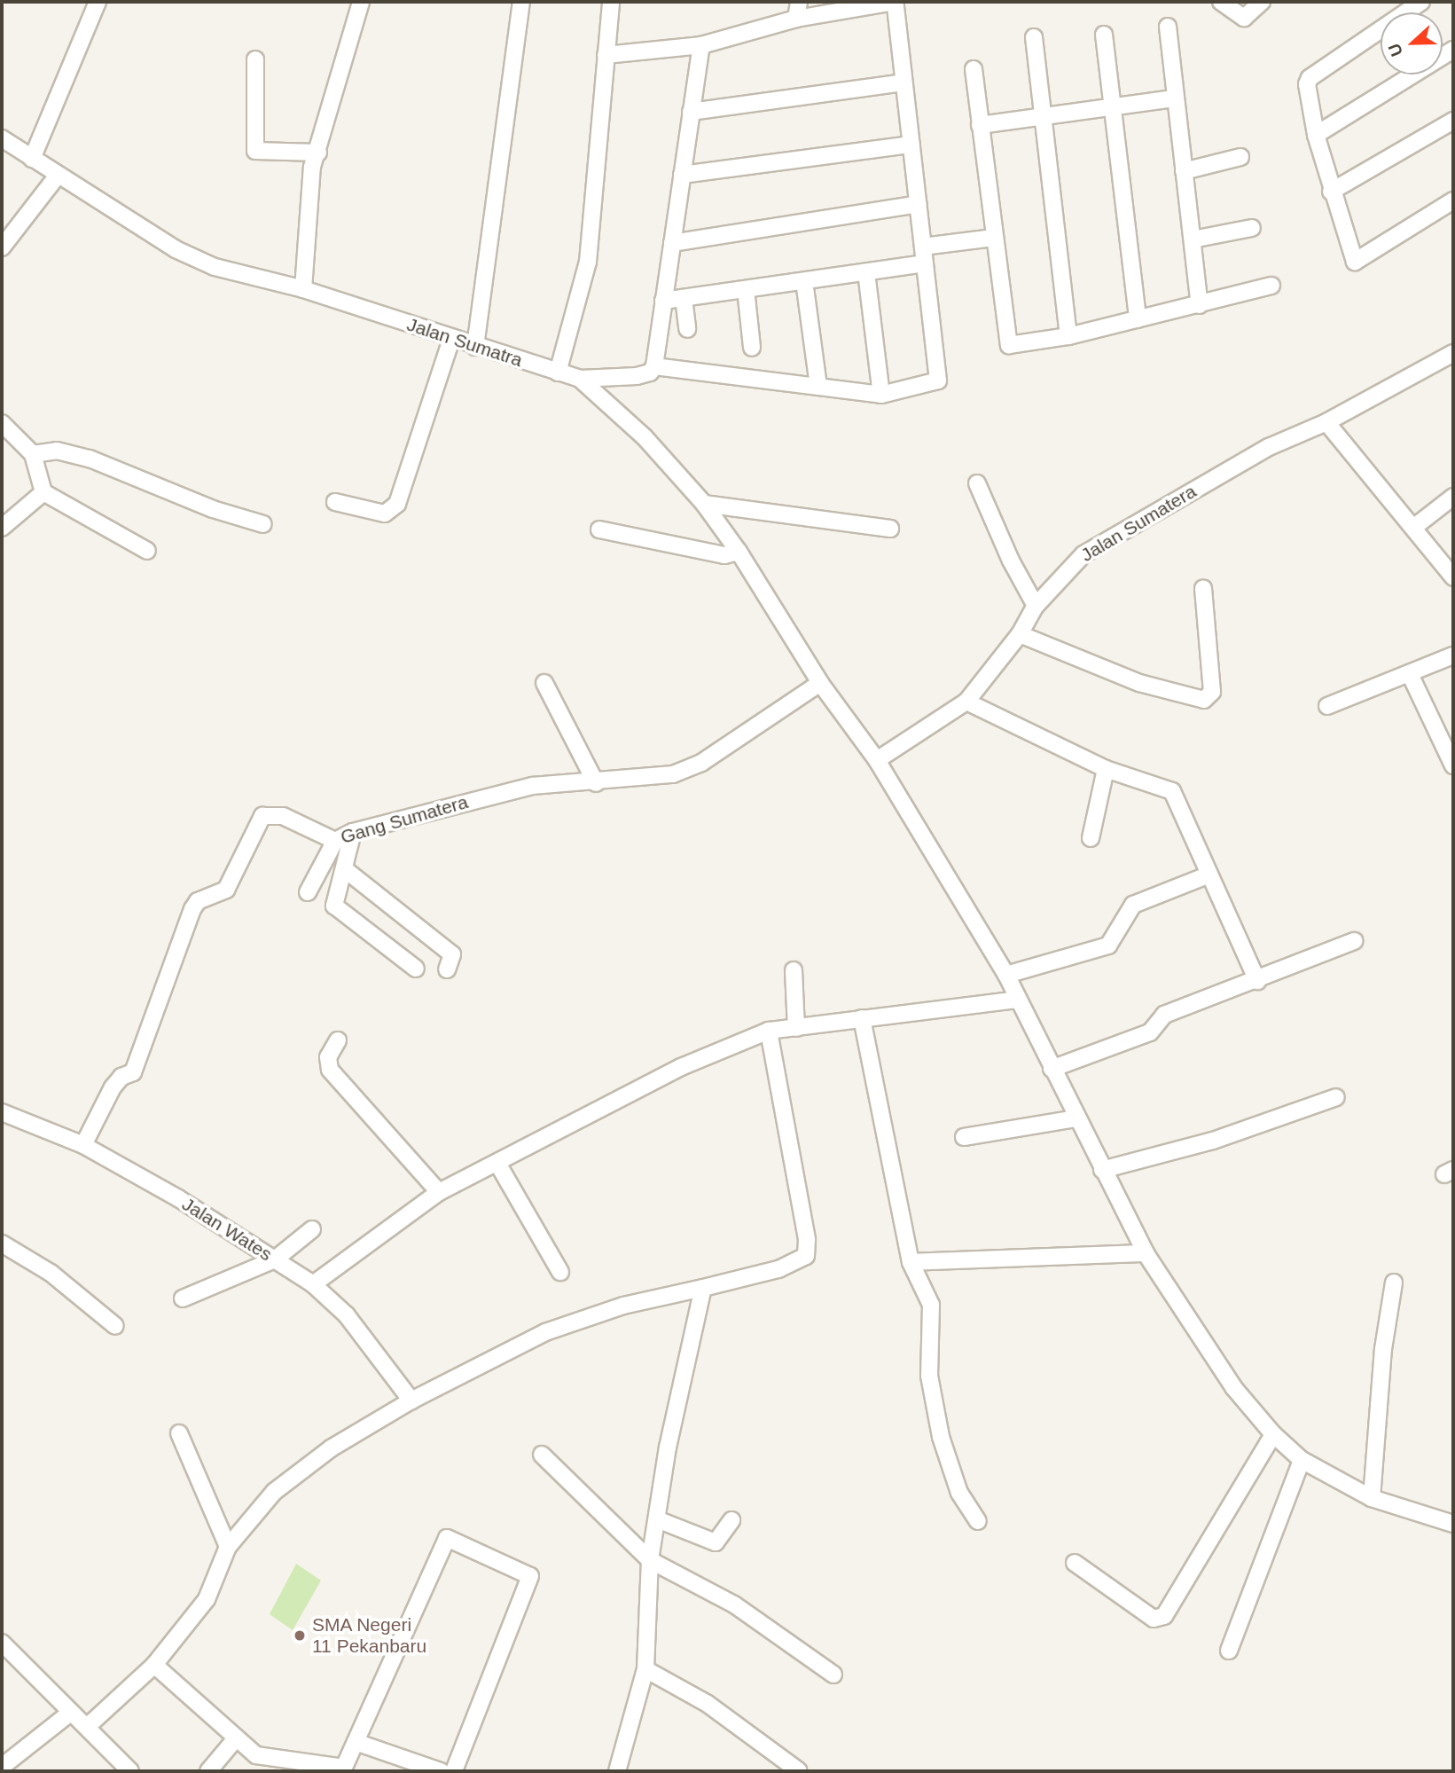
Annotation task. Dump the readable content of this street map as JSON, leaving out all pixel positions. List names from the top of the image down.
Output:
{
  "streets": {
    "street": [
      "Jalan Sumatra",
      "Jalan Sumatera",
      "Gang Sumatera",
      "Jalan Wates"
    ]
  },
  "crossings": [
    ["Jalan Sumatra", "Jalan Sumatera"],
    ["Jalan Sumatra", "Gang Sumatera"],
    ["Gang Sumatera", "Jalan Wates"]
  ],
  "places": ["SMA Negeri 11 Pekanbaru"],
  "north": "left"
}
